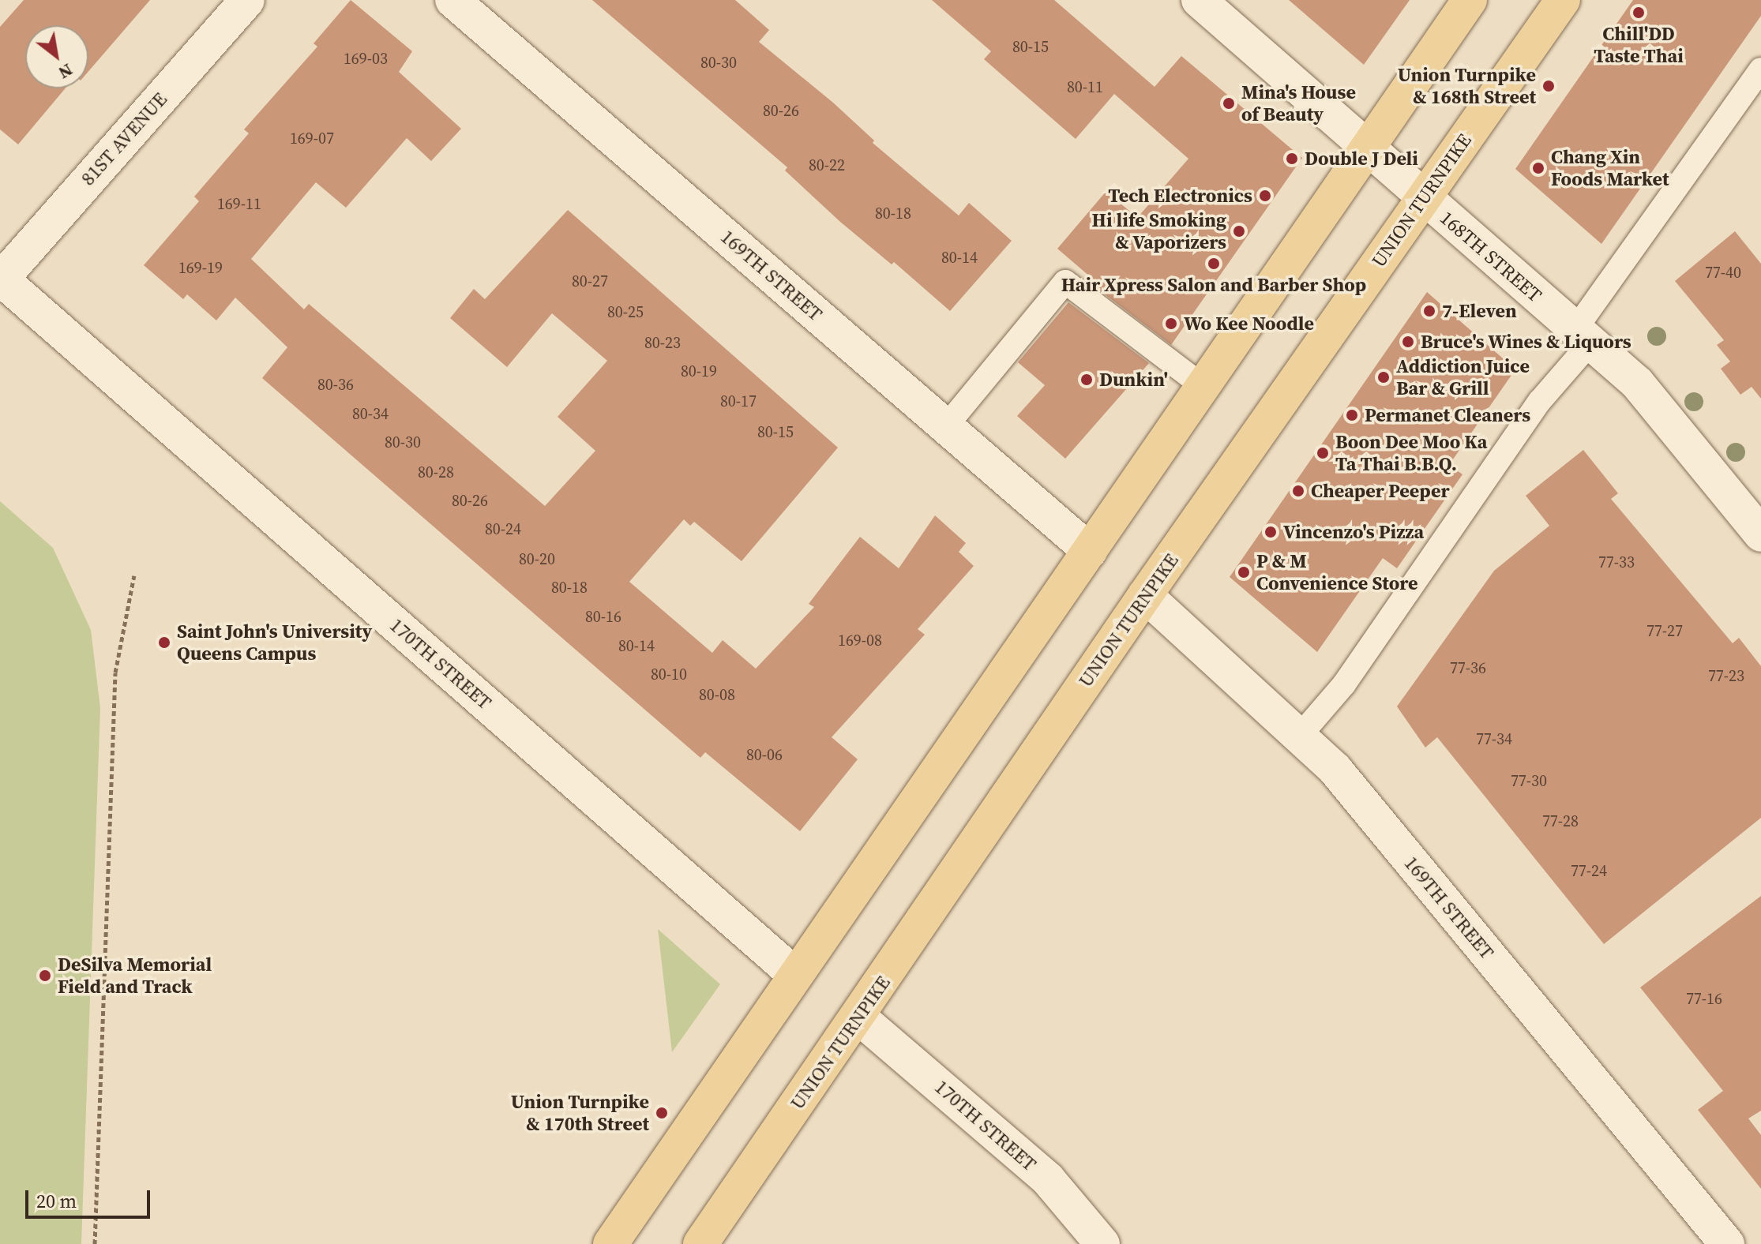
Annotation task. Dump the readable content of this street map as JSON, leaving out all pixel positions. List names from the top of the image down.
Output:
{
  "streets": {
    "main road": ["UNION TURNPIKE"],
    "street": [
      "81ST AVENUE",
      "168TH STREET",
      "169TH STREET",
      "170TH STREET"
    ]
  },
  "crossings": [
    ["81ST AVENUE", "170TH STREET"],
    ["UNION TURNPIKE", "168TH STREET"],
    ["UNION TURNPIKE", "169TH STREET"],
    ["UNION TURNPIKE", "170TH STREET"]
  ],
  "places": [
    "Chill'DD Taste Thai",
    "Union Turnpike & 168th Street",
    "Mina's House of Beauty",
    "Double J Deli",
    "Chang Xin Foods Market",
    "Tech Electronics",
    "Hi life Smoking & Vaporizers",
    "Hair Xpress Salon and Barber Shop",
    "7-Eleven",
    "Wo Kee Noodle",
    "Bruce's Wines & Liquors",
    "Addiction Juice Bar & Grill",
    "Dunkin'",
    "Permanet Cleaners",
    "Boon Dee Moo Ka Ta Thai B.B.Q.",
    "Cheaper Peeper",
    "Vincenzo's Pizza",
    "P & M Convenience Store",
    "Saint John's University Queens Campus",
    "DeSilva Memorial Field and Track",
    "Union Turnpike & 170th Street"
  ],
  "house_numbers": [
    "80-15",
    "169-03",
    "80-30",
    "80-11",
    "80-26",
    "169-07",
    "80-22",
    "169-11",
    "80-18",
    "80-14",
    "169-19",
    "77-40",
    "80-27",
    "80-25",
    "80-23",
    "80-19",
    "80-36",
    "80-17",
    "80-34",
    "80-15",
    "80-30",
    "80-28",
    "80-26",
    "80-24",
    "80-20",
    "77-33",
    "80-18",
    "80-16",
    "77-27",
    "169-08",
    "80-14",
    "77-36",
    "80-10",
    "77-23",
    "80-08",
    "77-34",
    "80-06",
    "77-30",
    "77-28",
    "77-24",
    "77-16"
  ],
  "scale_bar": "20 m",
  "north": "bottom right"
}
